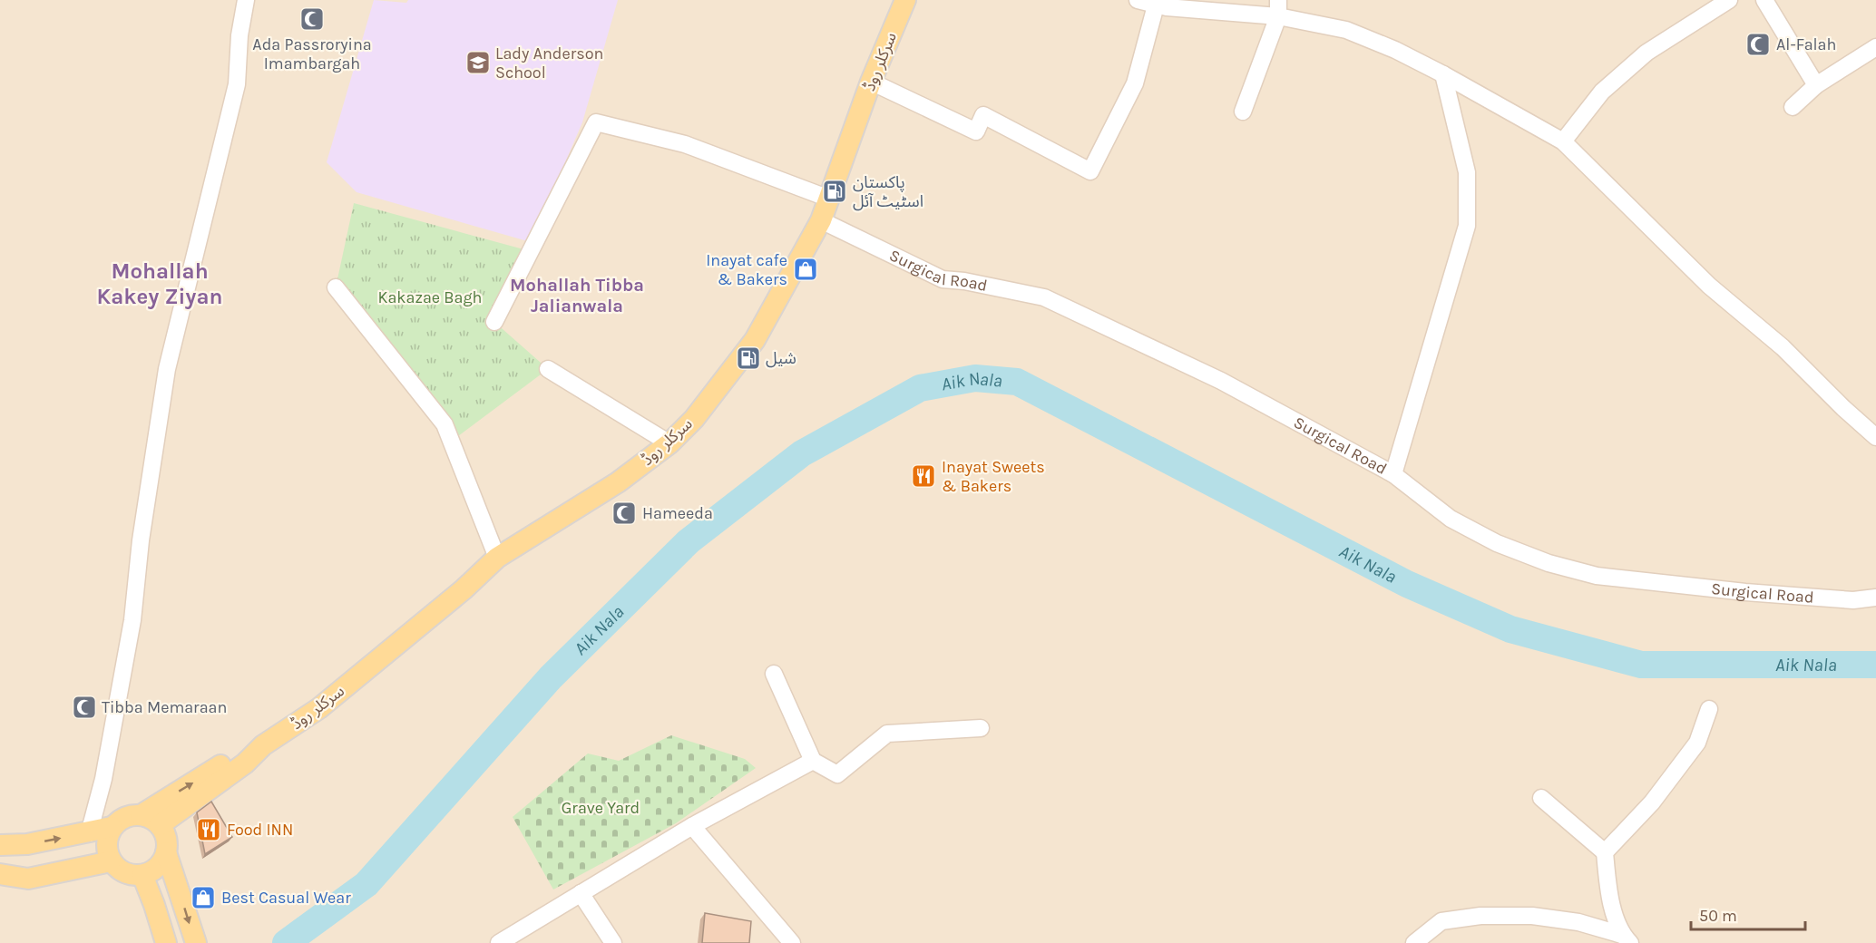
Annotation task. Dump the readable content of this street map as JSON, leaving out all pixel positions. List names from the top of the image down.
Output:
{
  "streets": {
    "main road": ["سرکلر روڈ"],
    "street": ["Surgical Road"]
  },
  "crossings": [
    ["سرکلر روڈ", "Surgical Road"]
  ],
  "districts": ["Mohallah Kakey Ziyan", "Mohallah Tibba Jalianwala"],
  "water": ["Aik Nala"],
  "parks": ["Kakazae Bagh", "Grave Yard"],
  "places": {
    "mosque": [
      "Ada Passroryina Imambargah",
      "Al-Falah",
      "Hameeda",
      "Tibba Memaraan"
    ],
    "school or university": ["Lady Anderson School"],
    "fuel station": ["پاکستان اسٹیٹ آئل", "شیل"],
    "shop": ["Inayat cafe & Bakers", "Best Casual Wear"],
    "restaurant": ["Inayat Sweets & Bakers", "Food INN"]
  },
  "scale_bar": "50 m"
}
